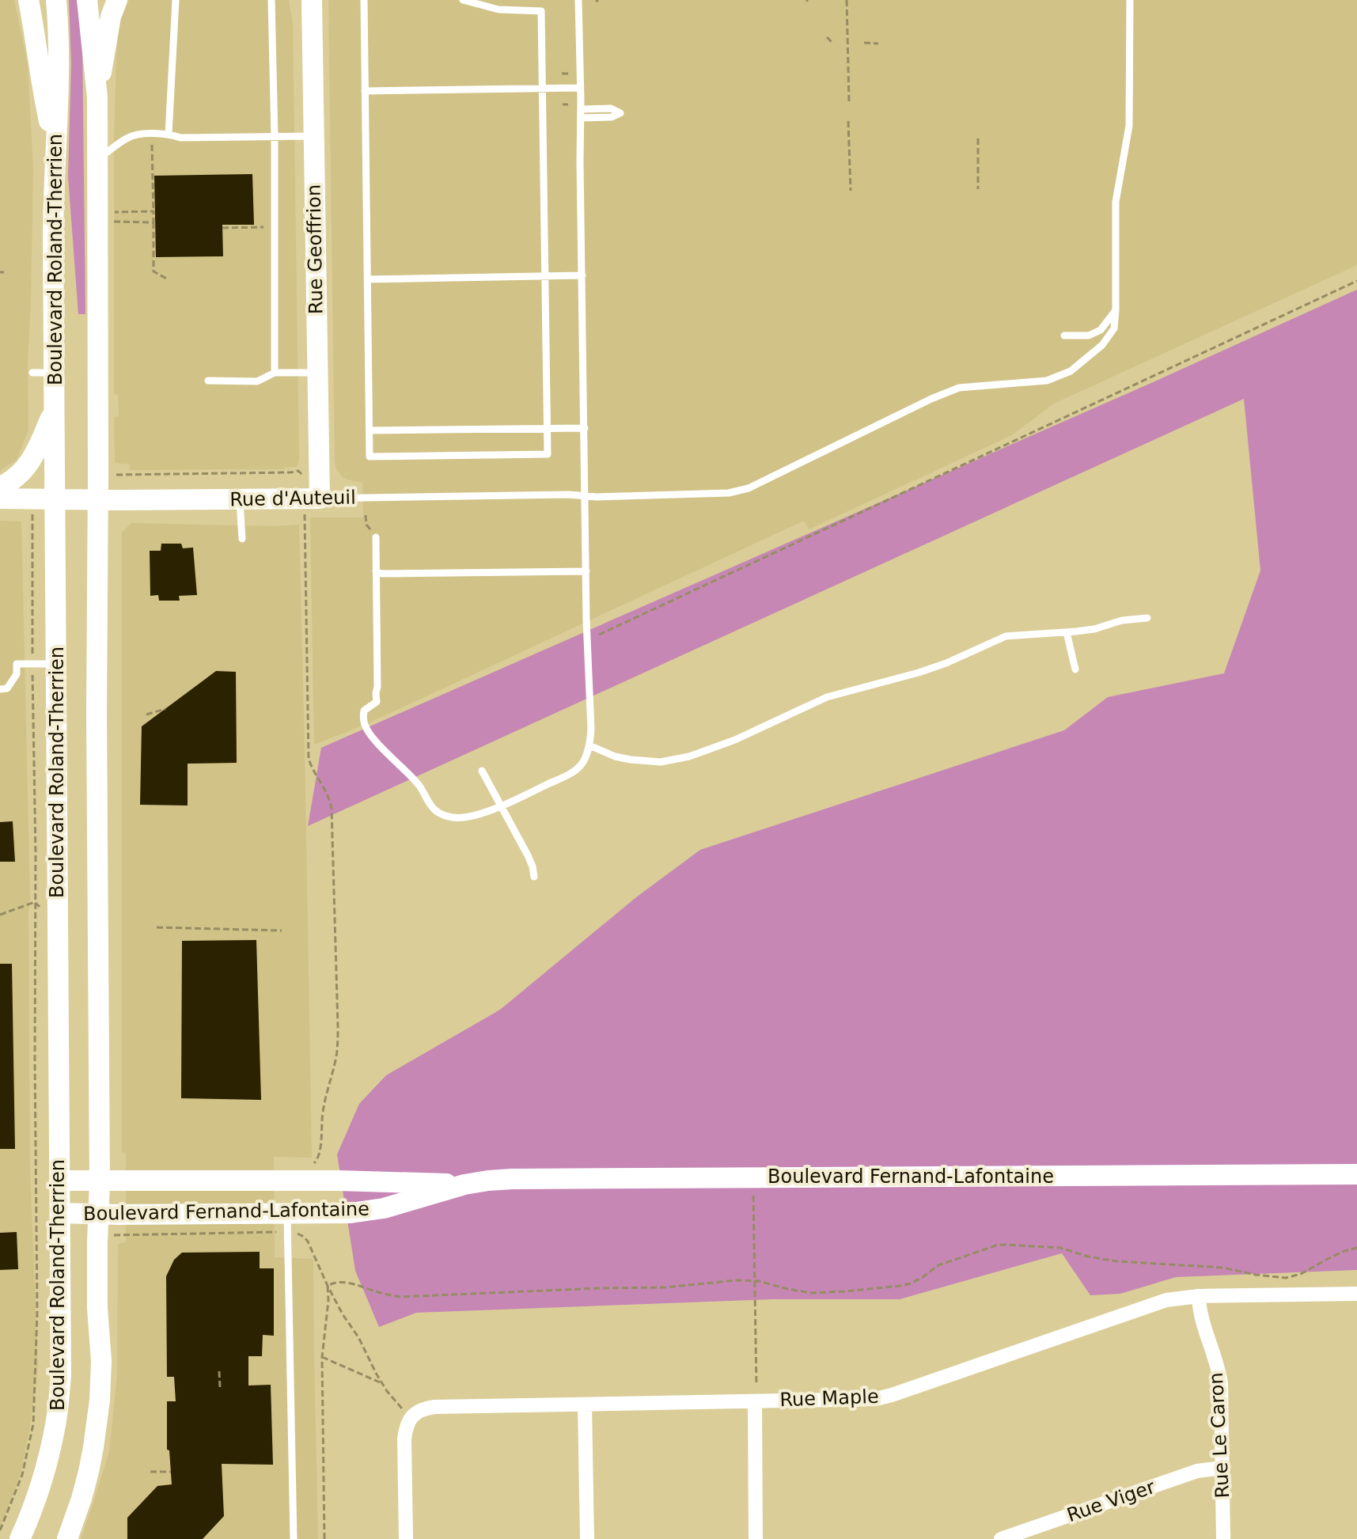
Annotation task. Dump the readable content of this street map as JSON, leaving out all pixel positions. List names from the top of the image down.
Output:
{
  "streets": {
    "main road": [
      "Rue Geoffrion",
      "Boulevard Roland-Therrien",
      "Rue d'Auteuil",
      "Boulevard Fernand-Lafontaine"
    ],
    "street": ["Rue Maple", "Rue Le Caron", "Rue Viger"]
  },
  "crossings": [
    ["Rue Geoffrion", "Rue d'Auteuil"],
    ["Boulevard Roland-Therrien", "Rue d'Auteuil"],
    ["Boulevard Roland-Therrien", "Boulevard Fernand-Lafontaine"],
    ["Rue Maple", "Rue Le Caron"],
    ["Rue Le Caron", "Rue Viger"]
  ]
}
